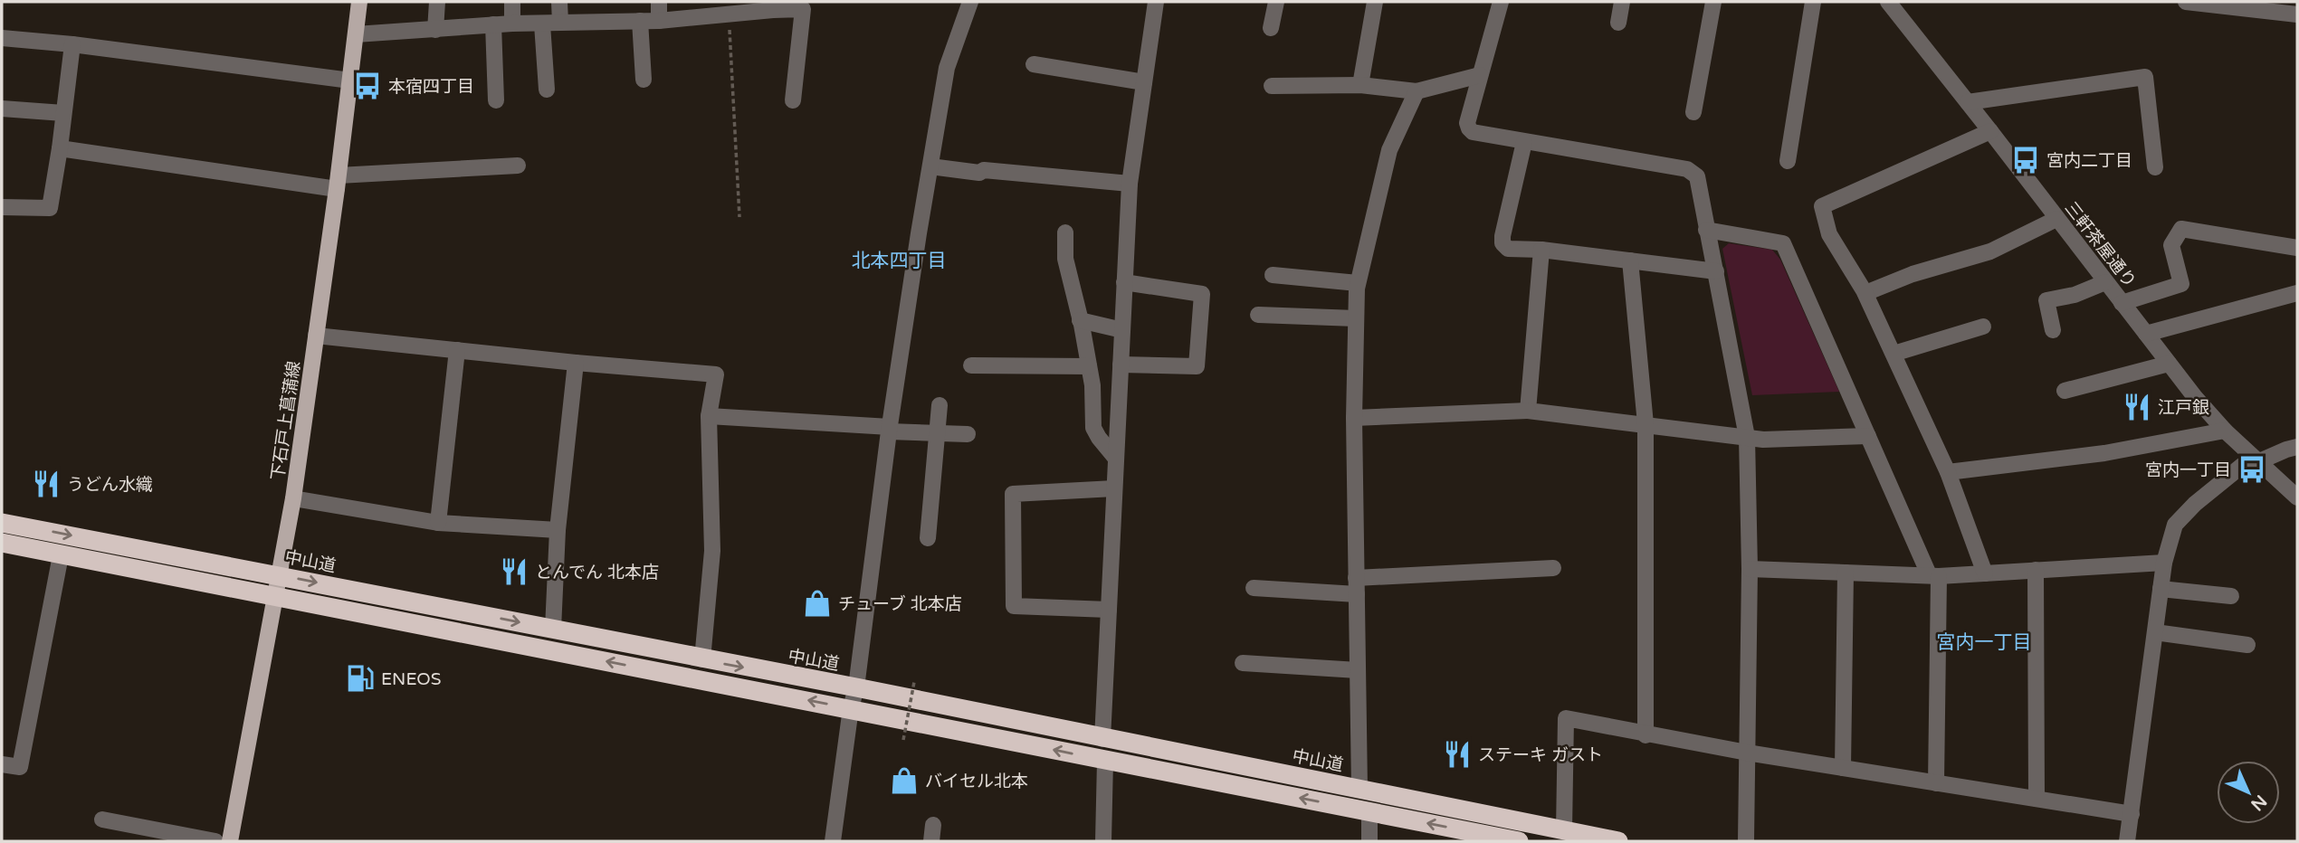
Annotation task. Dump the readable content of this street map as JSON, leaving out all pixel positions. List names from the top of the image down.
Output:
{
  "streets": {
    "highway": ["中山道"],
    "main road": ["下石戸上菖蒲線"],
    "street": ["三軒茶屋通り"]
  },
  "crossings": [
    ["下石戸上菖蒲線", "中山道"]
  ],
  "districts": ["北本四丁目", "宮内一丁目"],
  "places": {
    "bus stop": ["本宿四丁目", "宮内二丁目", "宮内一丁目"],
    "restaurant": [
      "江戸銀",
      "うどん水織",
      "とんでん 北本店",
      "ステーキ ガスト"
    ],
    "shop": ["チューブ 北本店", "バイセル北本"],
    "fuel station": ["ENEOS"]
  },
  "north": "bottom right"
}
